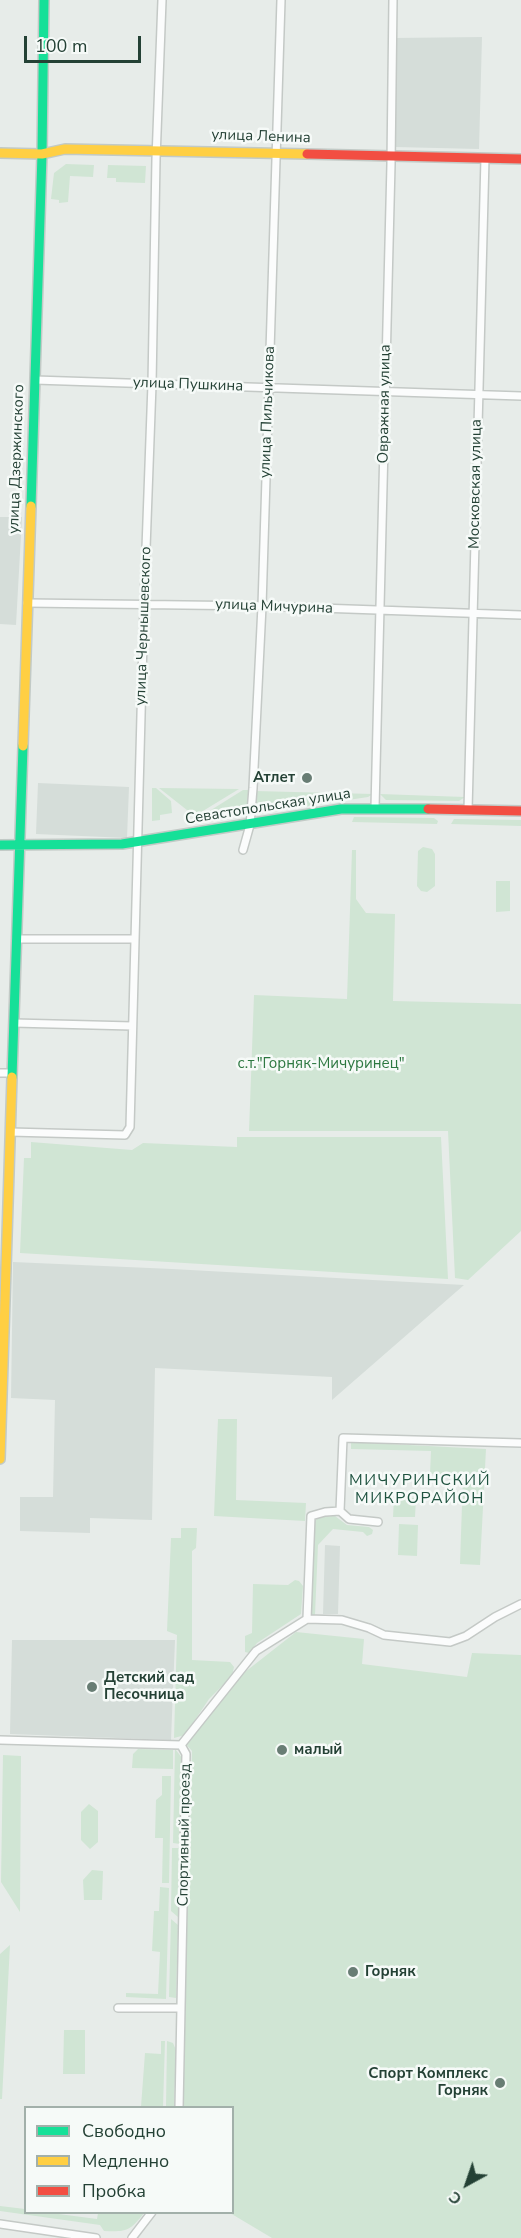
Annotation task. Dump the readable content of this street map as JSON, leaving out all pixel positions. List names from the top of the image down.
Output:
{
  "streets": {
    "main road": ["улица Ленина", "улица Дзержинского", "Севастопольская улица"],
    "street": [
      "улица Пушкина",
      "Овражная улица",
      "улица Пильчикова",
      "Московская улица",
      "улица Мичурина",
      "улица Чернышевского",
      "Спортивный проезд"
    ]
  },
  "crossings": [
    ["улица Ленина", "Овражная улица"],
    ["улица Ленина", "улица Пильчикова"],
    ["улица Ленина", "улица Дзержинского"],
    ["улица Ленина", "Московская улица"],
    ["улица Ленина", "улица Чернышевского"],
    ["улица Пушкина", "Овражная улица"],
    ["улица Пушкина", "улица Пильчикова"],
    ["улица Пушкина", "улица Дзержинского"],
    ["улица Пушкина", "Московская улица"],
    ["улица Пушкина", "улица Чернышевского"],
    ["Овражная улица", "улица Мичурина"],
    ["Овражная улица", "Севастопольская улица"],
    ["улица Пильчикова", "улица Мичурина"],
    ["улица Пильчикова", "Севастопольская улица"],
    ["улица Дзержинского", "улица Мичурина"],
    ["улица Дзержинского", "улица Чернышевского"],
    ["улица Дзержинского", "Севастопольская улица"],
    ["Московская улица", "улица Мичурина"],
    ["Московская улица", "Севастопольская улица"],
    ["улица Мичурина", "улица Чернышевского"],
    ["улица Чернышевского", "Севастопольская улица"]
  ],
  "districts": ["МИЧУРИНСКИЙ МИКРОРАЙОН"],
  "parks": ["с.т.\"Горняк-Мичуринец\""],
  "places": [
    "Атлет",
    "Детский сад Песочница",
    "малый",
    "Горняк",
    "Спорт Комплекс Горняк"
  ],
  "legend": ["Свободно", "Медленно", "Пробка"],
  "scale_bar": "100 m",
  "north": "bottom left"
}
